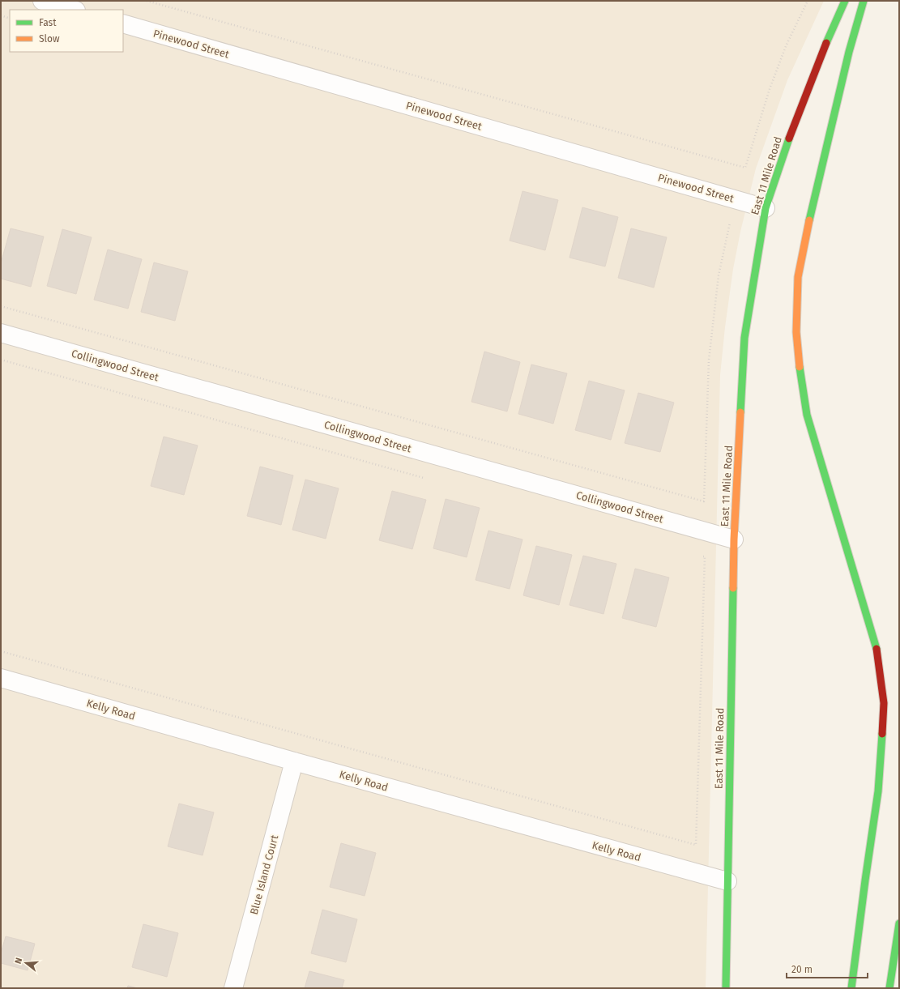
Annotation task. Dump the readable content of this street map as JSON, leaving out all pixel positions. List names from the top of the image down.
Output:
{
  "streets": {
    "main road": ["East 11 Mile Road"],
    "street": [
      "Pinewood Street",
      "Collingwood Street",
      "Kelly Road",
      "Blue Island Court"
    ]
  },
  "crossings": [
    ["Pinewood Street", "East 11 Mile Road"],
    ["East 11 Mile Road", "Collingwood Street"],
    ["East 11 Mile Road", "Kelly Road"],
    ["Kelly Road", "Blue Island Court"]
  ],
  "legend": ["Fast", "Slow"],
  "scale_bar": "20 m",
  "north": "left"
}
